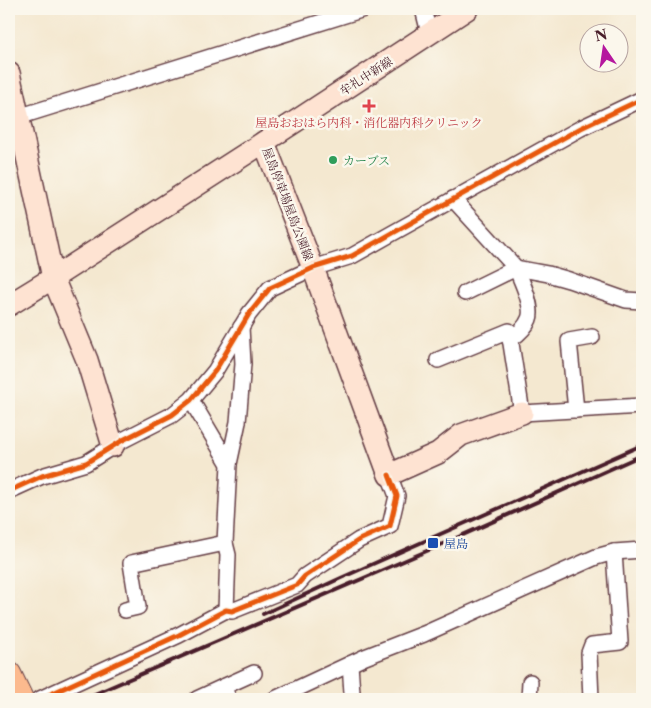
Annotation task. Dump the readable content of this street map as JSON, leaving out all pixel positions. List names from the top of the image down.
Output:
{
  "streets": {
    "main road": ["牟礼中新線", "屋島停車場屋島公園線"]
  },
  "crossings": [
    ["牟礼中新線", "屋島停車場屋島公園線"]
  ],
  "places": {
    "health": ["屋島おおはら内科・消化器内科クリニック"],
    "other": ["カーブス"],
    "transit": ["屋島"]
  },
  "north": "top"
}
